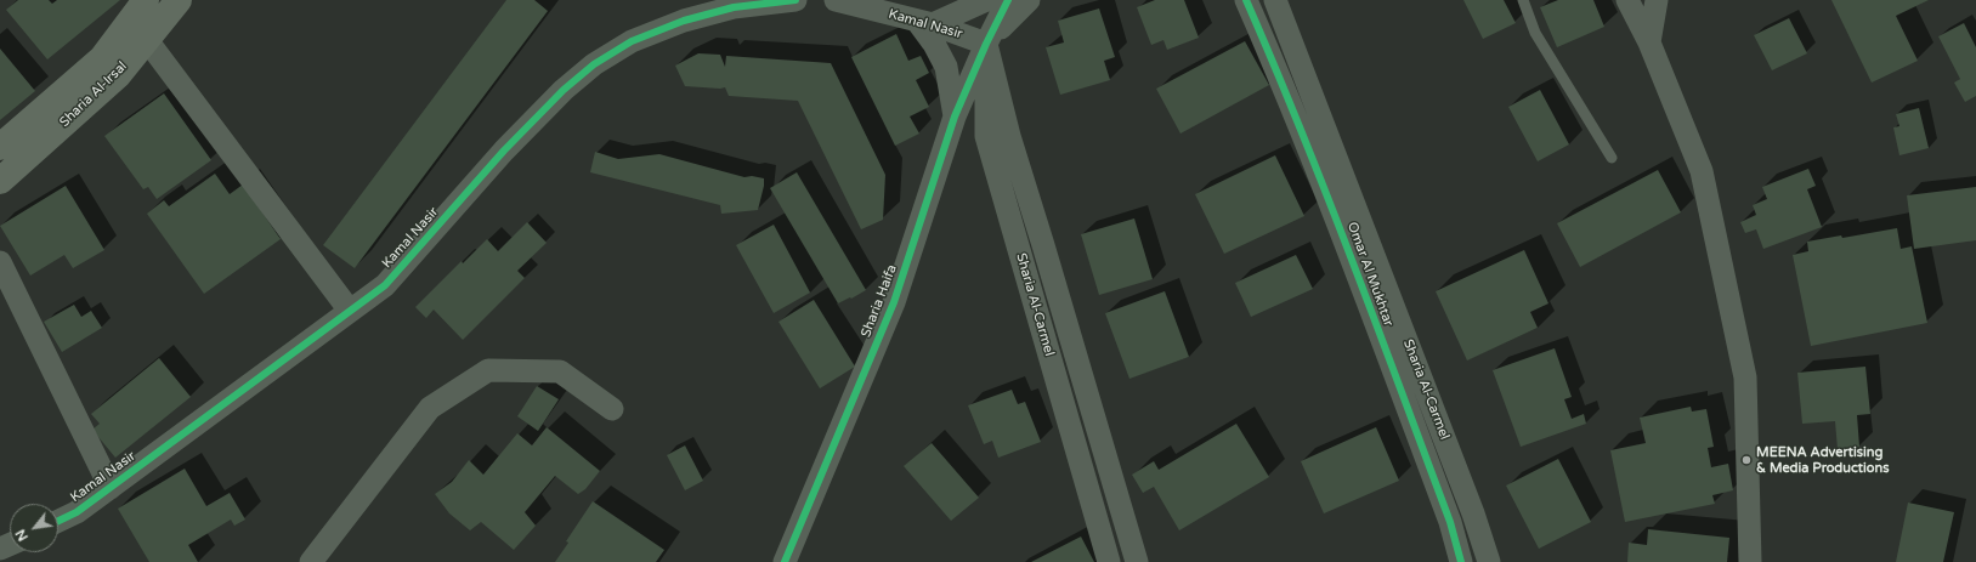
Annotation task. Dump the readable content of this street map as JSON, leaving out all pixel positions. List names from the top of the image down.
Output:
{
  "streets": {
    "main road": ["Sharia Al-Irsal"],
    "street": [
      "Kamal Nasir",
      "Omar Al Mukhtar",
      "Sharia Haifa",
      "Sharia Al-Carmel"
    ]
  },
  "crossings": [
    ["Kamal Nasir", "Sharia Haifa"],
    ["Kamal Nasir", "Sharia Al-Carmel"],
    ["Sharia Haifa", "Sharia Al-Carmel"]
  ],
  "places": ["MEENA Advertising & Media Productions"],
  "north": "bottom left"
}
